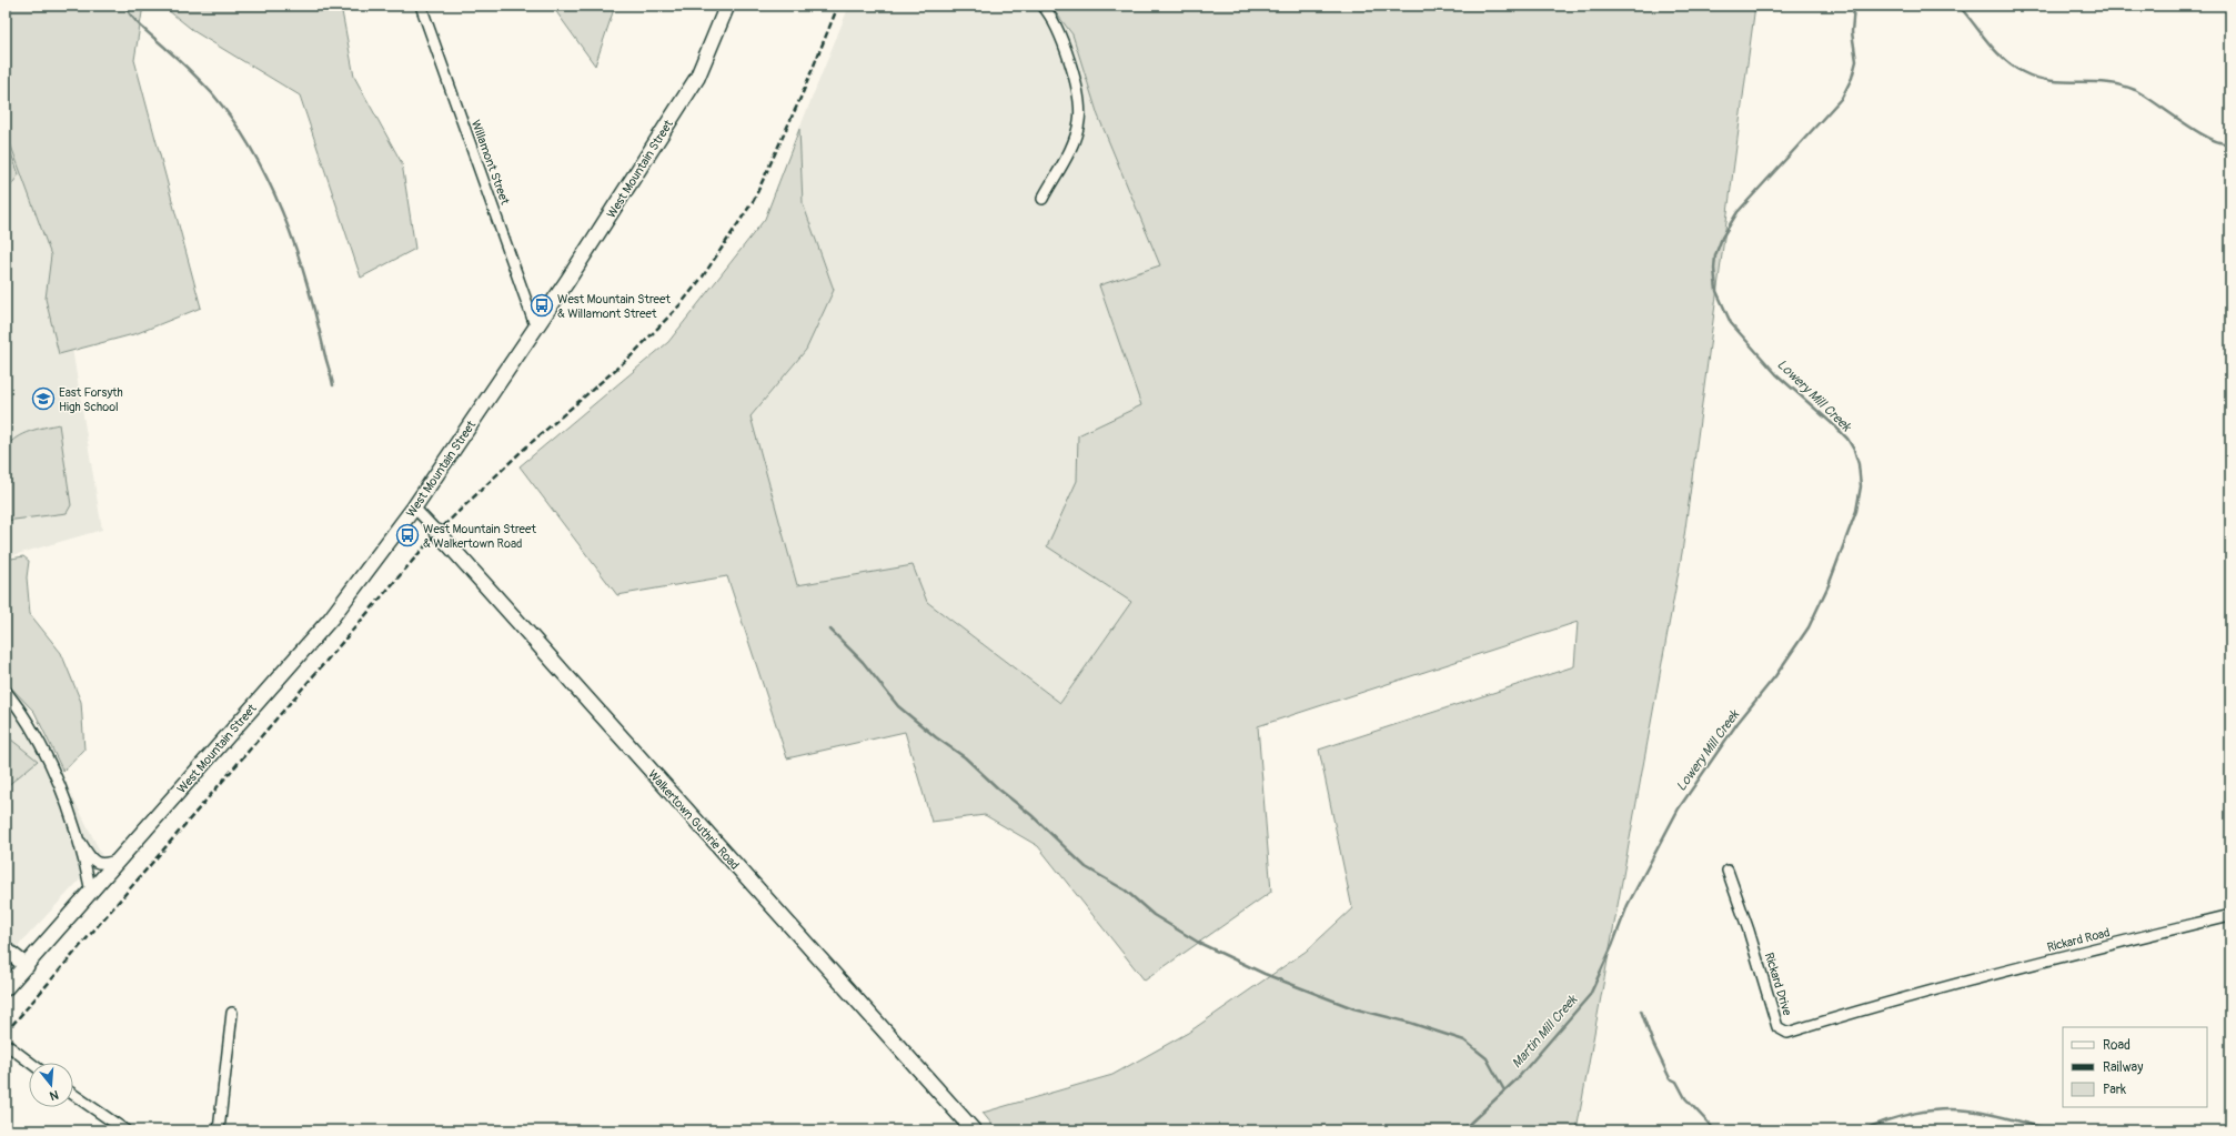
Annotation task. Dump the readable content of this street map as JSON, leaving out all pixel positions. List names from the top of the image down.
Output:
{
  "streets": {
    "main road": ["West Mountain Street", "Walkertown Guthrie Road"],
    "street": ["Willamont Street", "Rickard Road", "Rickard Drive"]
  },
  "crossings": [
    ["Willamont Street", "West Mountain Street"],
    ["West Mountain Street", "Walkertown Guthrie Road"],
    ["Rickard Road", "Rickard Drive"]
  ],
  "water": ["Lowery Mill Creek", "Martin Mill Creek"],
  "places": {
    "bus stop": ["West Mountain Street & Willamont Street", "West Mountain Street & Walkertown Road"],
    "school or university": ["East Forsyth High School"]
  },
  "legend": ["Road", "Railway", "Park"],
  "north": "bottom"
}
